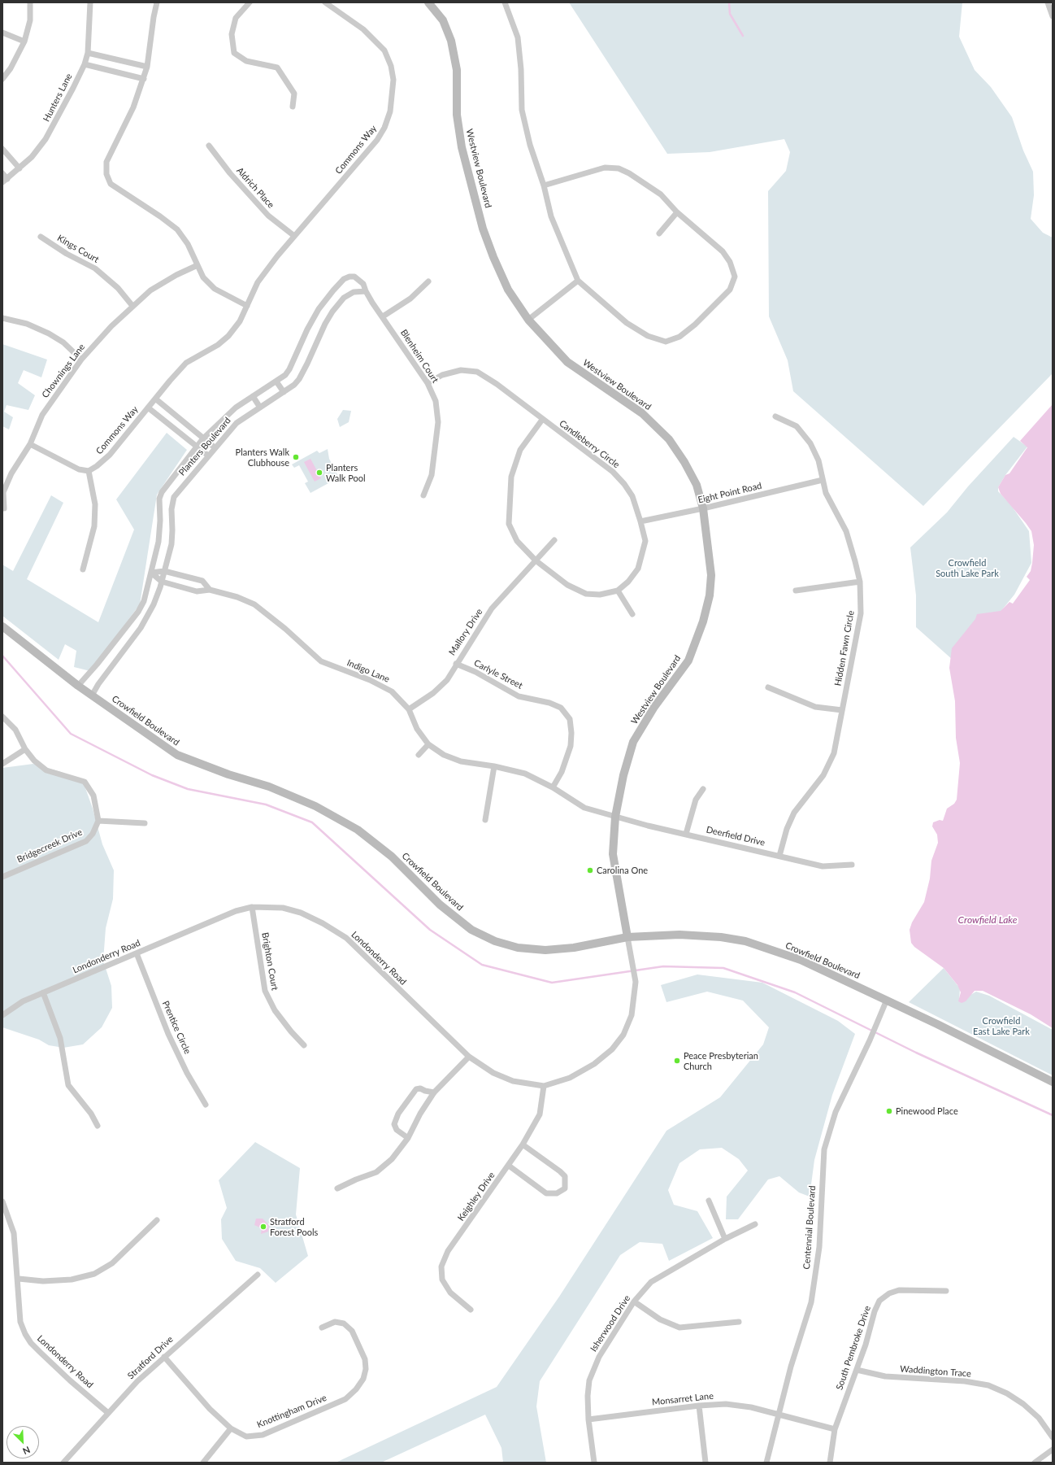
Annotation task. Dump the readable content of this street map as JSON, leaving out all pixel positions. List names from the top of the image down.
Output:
{
  "streets": {
    "main road": ["Westview Boulevard", "Crowfield Boulevard"],
    "street": [
      "Hunters Lane",
      "Commons Way",
      "Aldrich Place",
      "Kings Court",
      "Blenheim Court",
      "Chownings Lane",
      "Candleberry Circle",
      "Planters Boulevard",
      "Eight Point Road",
      "Mallory Drive",
      "Hidden Fawn Circle",
      "Indigo Lane",
      "Carlyle Street",
      "Deerfield Drive",
      "Bridgecreek Drive",
      "Londonderry Road",
      "Brighton Court",
      "Prentice Circle",
      "Keighley Drive",
      "Centennial Boulevard",
      "Isherwood Drive",
      "South Pembroke Drive",
      "Stratford Drive",
      "Waddington Trace",
      "Monsarret Lane",
      "Knottingham Drive"
    ]
  },
  "crossings": [
    ["Commons Way", "Aldrich Place"],
    ["Commons Way", "Planters Boulevard"],
    ["Westview Boulevard", "Eight Point Road"],
    ["Westview Boulevard", "Indigo Lane"],
    ["Westview Boulevard", "Crowfield Boulevard"],
    ["Westview Boulevard", "Deerfield Drive"],
    ["Westview Boulevard", "Londonderry Road"],
    ["Kings Court", "Chownings Lane"],
    ["Blenheim Court", "Candleberry Circle"],
    ["Blenheim Court", "Planters Boulevard"],
    ["Candleberry Circle", "Eight Point Road"],
    ["Candleberry Circle", "Mallory Drive"],
    ["Planters Boulevard", "Indigo Lane"],
    ["Planters Boulevard", "Crowfield Boulevard"],
    ["Eight Point Road", "Hidden Fawn Circle"],
    ["Mallory Drive", "Indigo Lane"],
    ["Mallory Drive", "Carlyle Street"],
    ["Hidden Fawn Circle", "Deerfield Drive"],
    ["Indigo Lane", "Carlyle Street"],
    ["Indigo Lane", "Deerfield Drive"],
    ["Crowfield Boulevard", "Londonderry Road"],
    ["Crowfield Boulevard", "Centennial Boulevard"],
    ["Londonderry Road", "Brighton Court"],
    ["Londonderry Road", "Prentice Circle"],
    ["Londonderry Road", "Keighley Drive"],
    ["Londonderry Road", "Stratford Drive"],
    ["Centennial Boulevard", "Monsarret Lane"],
    ["Isherwood Drive", "Monsarret Lane"],
    ["South Pembroke Drive", "Waddington Trace"],
    ["South Pembroke Drive", "Monsarret Lane"],
    ["Stratford Drive", "Knottingham Drive"]
  ],
  "water": ["Crowfield Lake"],
  "parks": ["Crowfield South Lake Park", "Crowfield East Lake Park"],
  "places": [
    "Planters Walk Clubhouse",
    "Planters Walk Pool",
    "Carolina One",
    "Peace Presbyterian Church",
    "Pinewood Place",
    "Stratford Forest Pools"
  ],
  "north": "bottom right"
}
